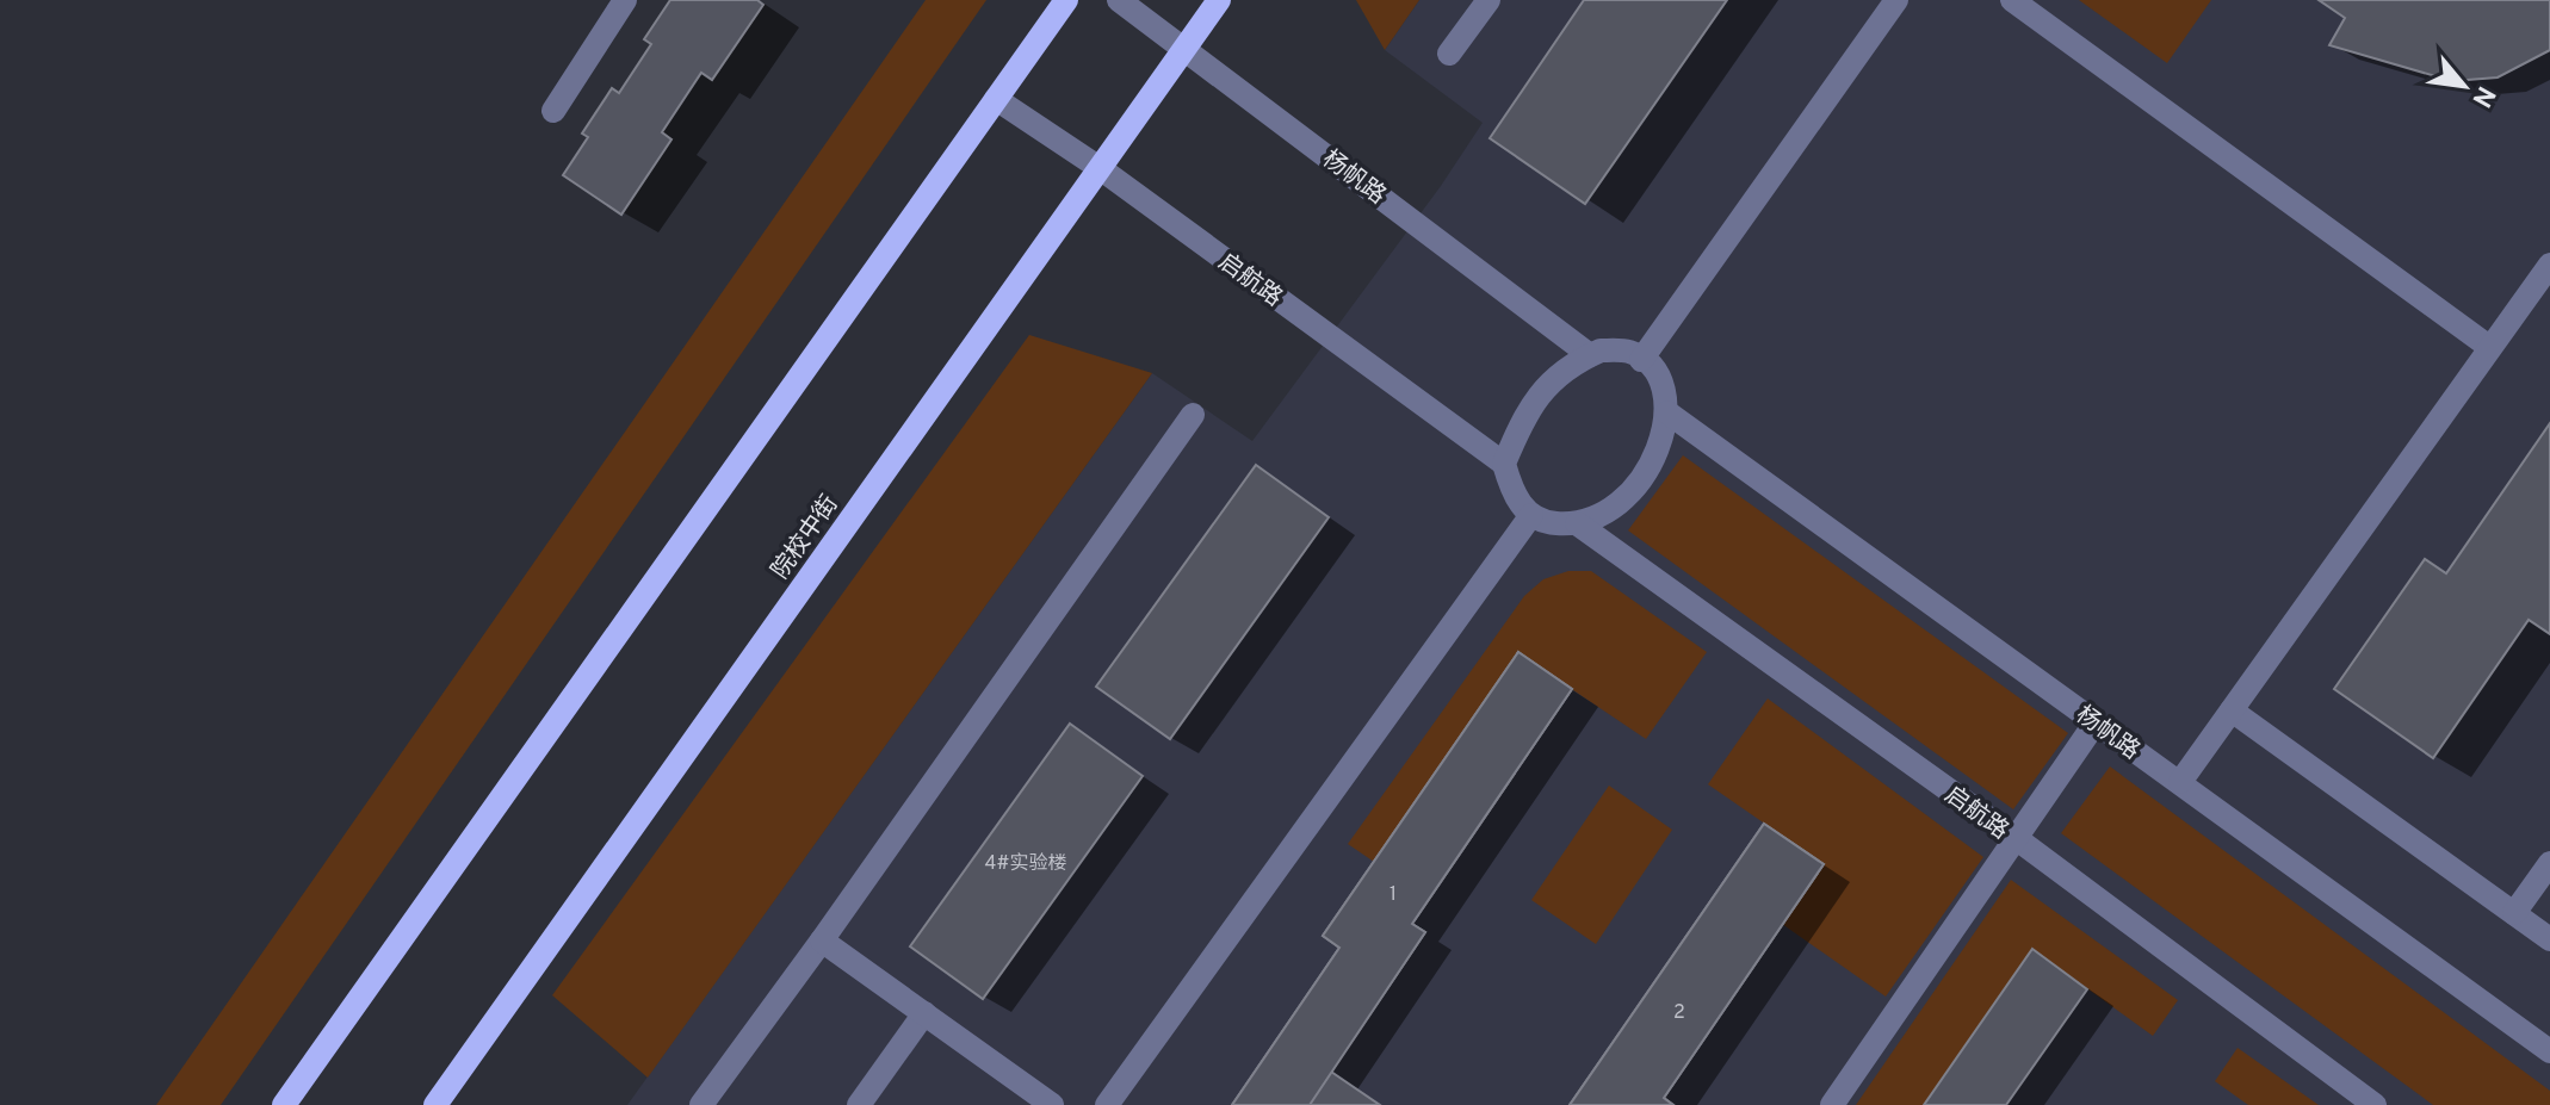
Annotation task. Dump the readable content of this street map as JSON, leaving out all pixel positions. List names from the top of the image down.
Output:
{
  "streets": {
    "main road": ["院校中街"],
    "lane": ["杨帆路", "启航路"]
  },
  "crossings": [
    ["杨帆路", "启航路"],
    ["杨帆路", "院校中街"],
    ["启航路", "院校中街"]
  ],
  "house_numbers": ["4#实验楼", "1", "2"],
  "north": "bottom right"
}
